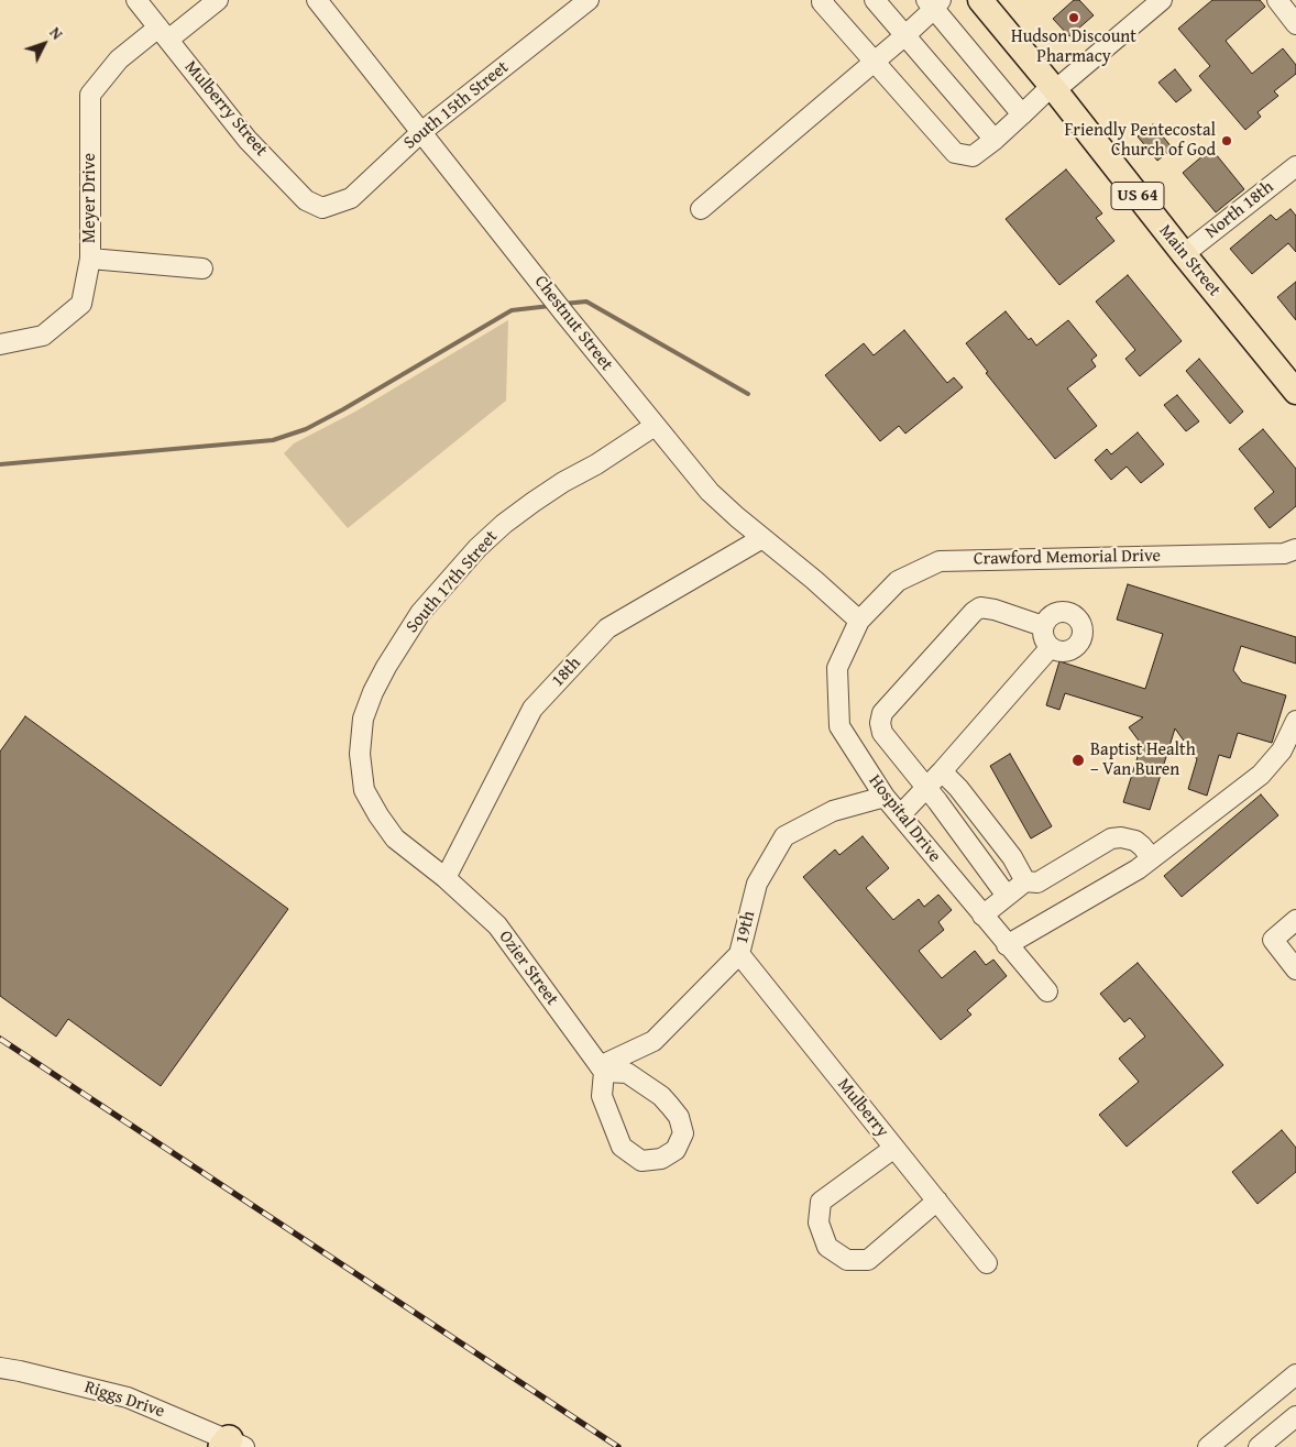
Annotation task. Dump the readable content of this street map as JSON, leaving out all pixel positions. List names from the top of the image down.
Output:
{
  "streets": {
    "main road": ["US 64", "Main Street"],
    "street": [
      "South 15th Street",
      "Mulberry Street",
      "Meyer Drive",
      "North 18th",
      "Chestnut Street",
      "Crawford Memorial Drive",
      "South 17th Street",
      "18th",
      "Hospital Drive",
      "19th",
      "Ozier Street",
      "Mulberry",
      "Riggs Drive"
    ]
  },
  "crossings": [
    ["South 15th Street", "Mulberry Street"],
    ["South 15th Street", "Chestnut Street"],
    ["Mulberry Street", "Meyer Drive"],
    ["North 18th", "Main Street"],
    ["Chestnut Street", "Crawford Memorial Drive"],
    ["Chestnut Street", "South 17th Street"],
    ["Chestnut Street", "18th"],
    ["Chestnut Street", "Hospital Drive"],
    ["Crawford Memorial Drive", "Hospital Drive"],
    ["South 17th Street", "18th"],
    ["South 17th Street", "Ozier Street"],
    ["18th", "Ozier Street"],
    ["Hospital Drive", "19th"],
    ["19th", "Ozier Street"],
    ["19th", "Mulberry"]
  ],
  "places": ["Hudson Discount Pharmacy", "Friendly Pentecostal Church of God", "Baptist Health – Van Buren"],
  "north": "top right"
}
